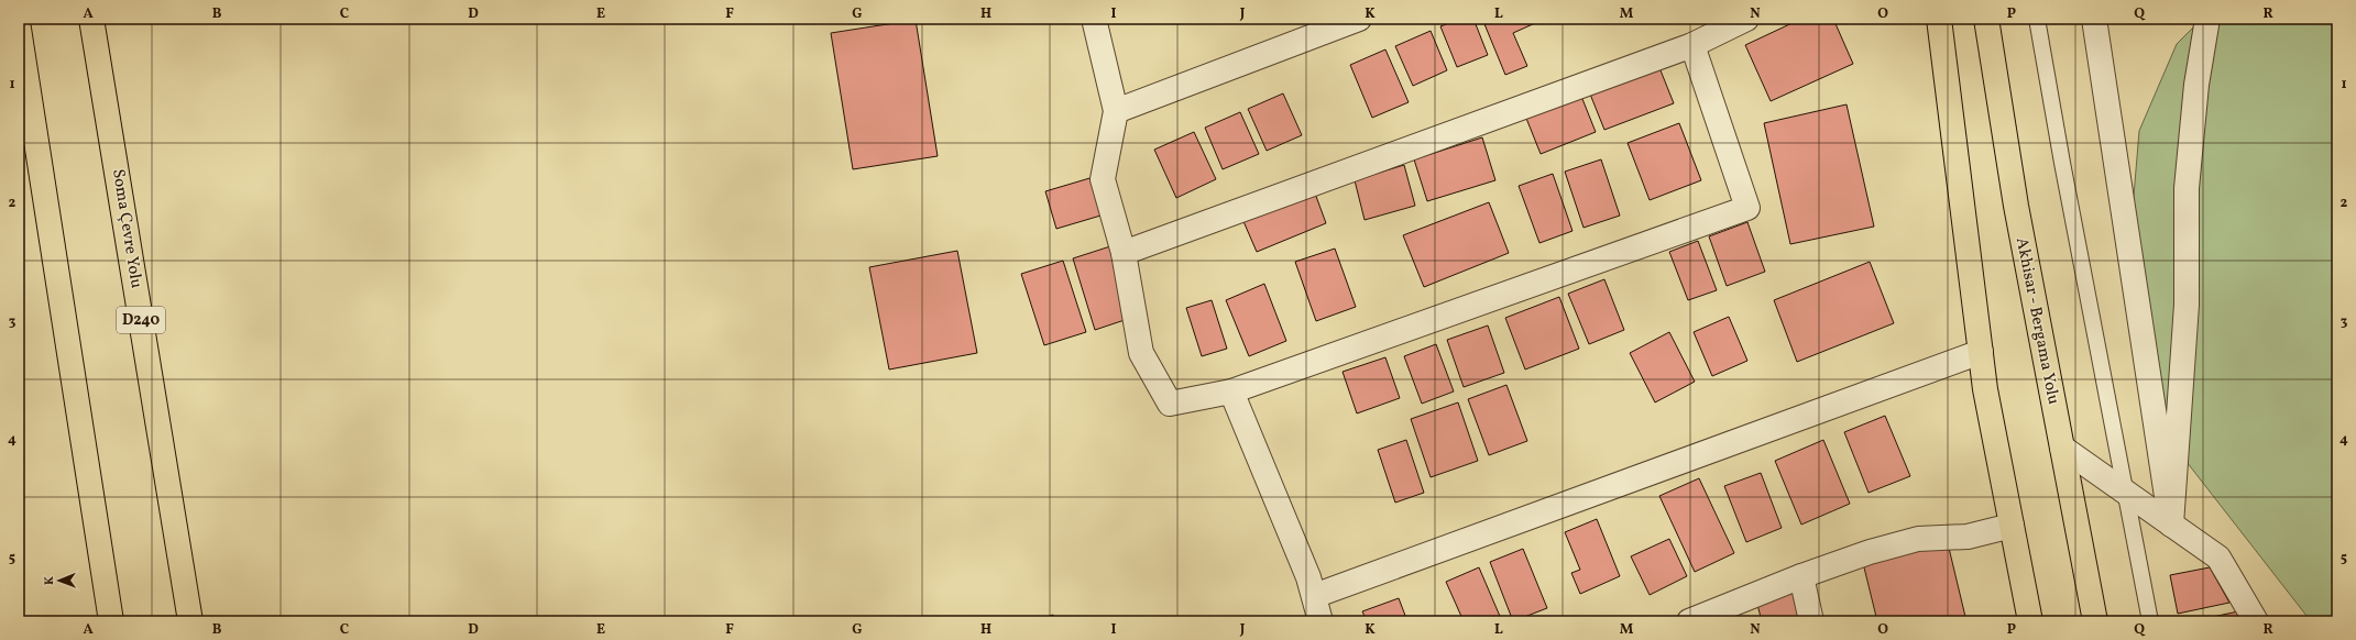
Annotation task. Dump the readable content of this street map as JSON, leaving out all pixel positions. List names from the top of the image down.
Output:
{
  "streets": {
    "main road": ["Soma Çevre Yolu", "D240", "Akhisar - Bergama Yolu"]
  },
  "north": "left",
  "grid": {
    "columns": [
      "A",
      "B",
      "C",
      "D",
      "E",
      "F",
      "G",
      "H",
      "I",
      "J",
      "K",
      "L",
      "M",
      "N",
      "O",
      "P",
      "Q",
      "R"
    ],
    "rows": [
      "1",
      "2",
      "3",
      "4",
      "5"
    ]
  }
}
